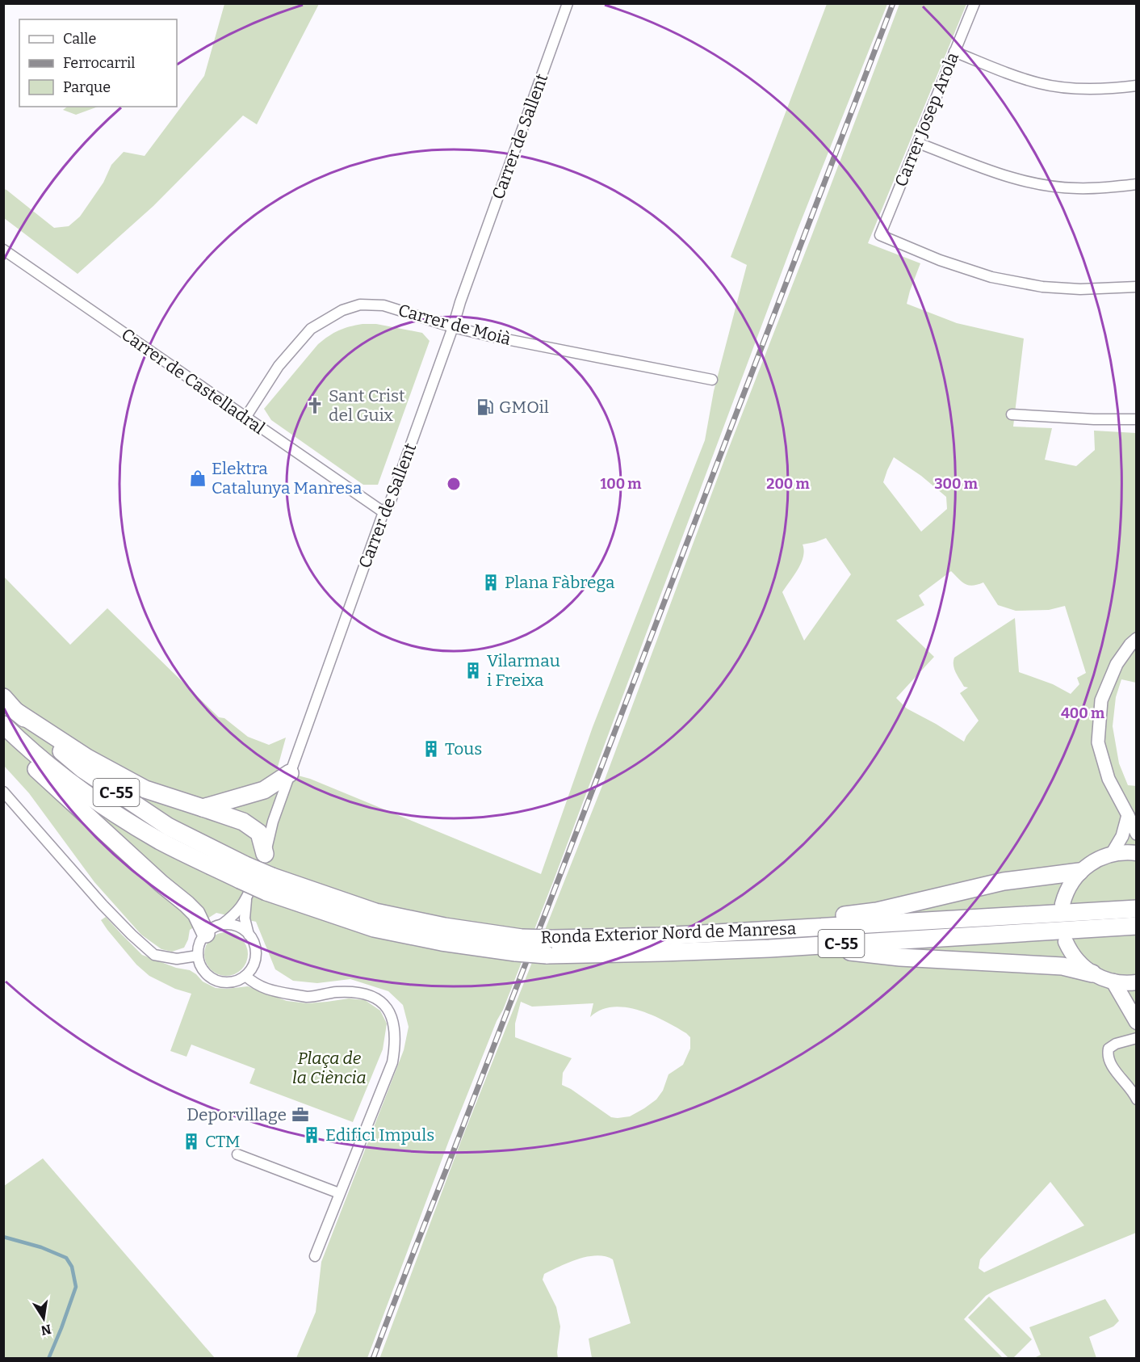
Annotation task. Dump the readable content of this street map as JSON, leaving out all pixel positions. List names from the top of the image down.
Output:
{
  "streets": {
    "highway": ["C-55", "Ronda Exterior Nord de Manresa"],
    "street": [
      "Carrer Josep Arola",
      "Carrer de Sallent",
      "Carrer de Moià",
      "Carrer de Castelladral"
    ]
  },
  "crossings": [
    ["Carrer de Sallent", "Carrer de Moià"],
    ["Carrer de Sallent", "Carrer de Castelladral"],
    ["Carrer de Moià", "Carrer de Castelladral"]
  ],
  "parks": ["Plaça de la Ciència"],
  "places": {
    "church": ["Sant Crist del Guix"],
    "fuel station": ["GMOil"],
    "shop": ["Elektra Catalunya Manresa"],
    "building": [
      "Plana Fàbrega",
      "Vilarmau i Freixa",
      "Tous",
      "Edifici Impuls",
      "CTM"
    ],
    "office": ["Deporvillage"]
  },
  "legend": ["Calle", "Ferrocarril", "Parque"],
  "north": "bottom",
  "rings": [
    "100 m",
    "200 m",
    "300 m",
    "400 m"
  ]
}
